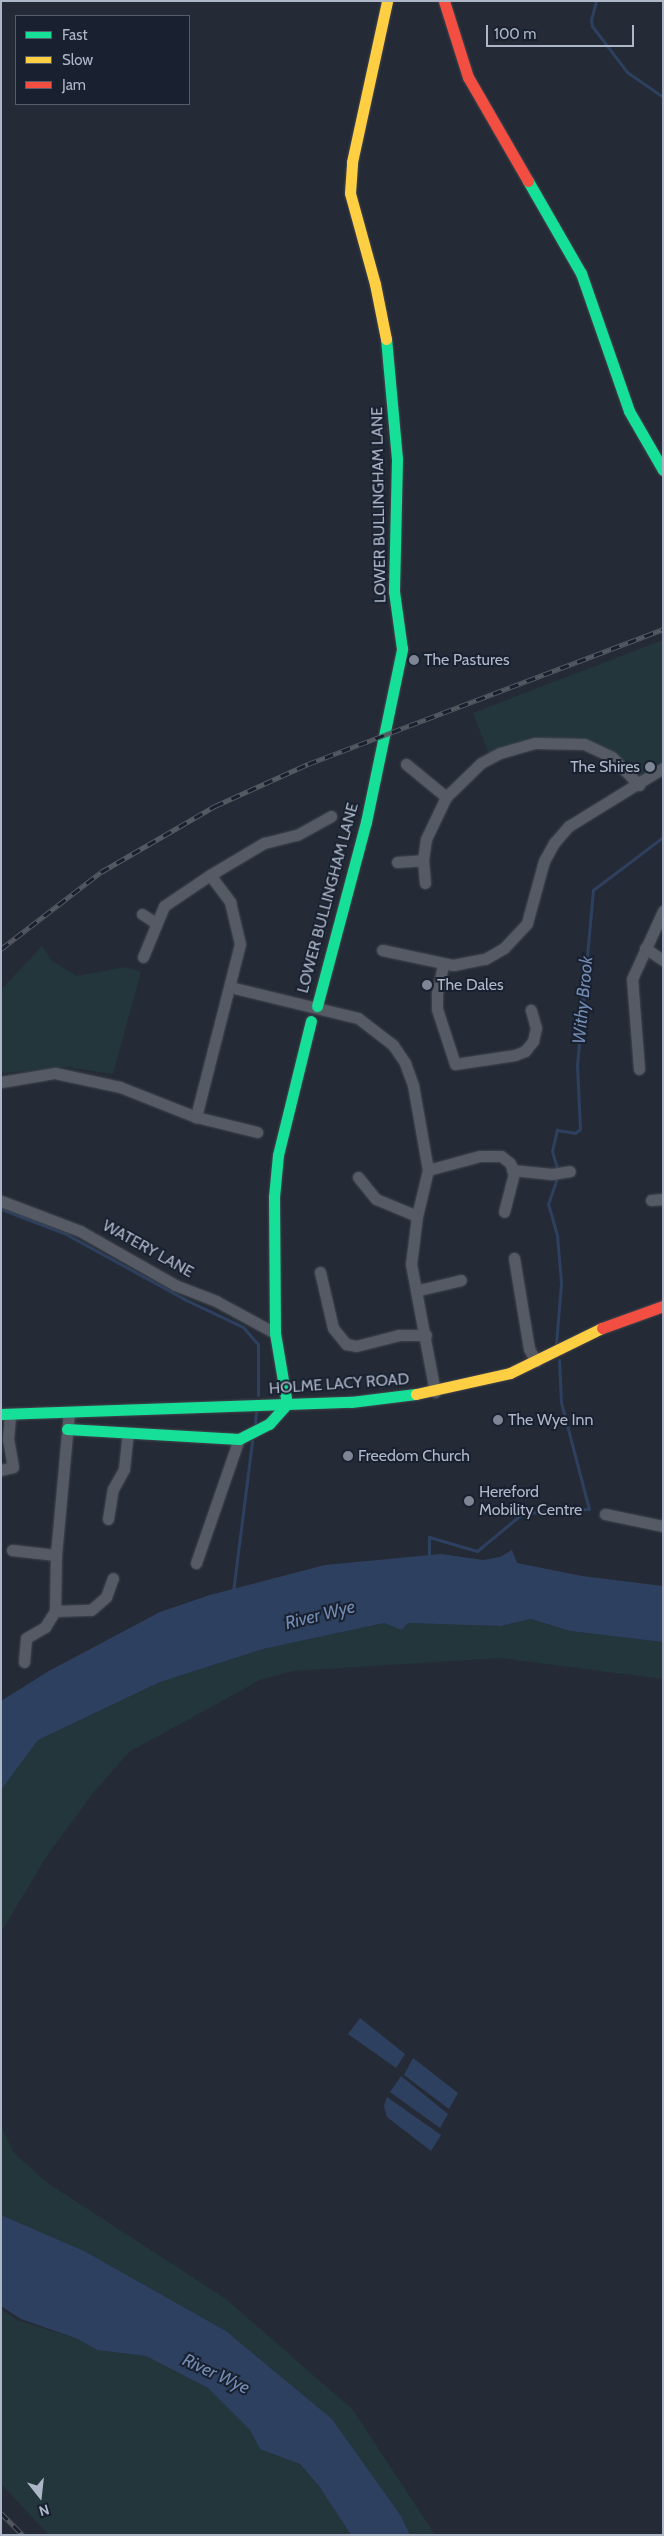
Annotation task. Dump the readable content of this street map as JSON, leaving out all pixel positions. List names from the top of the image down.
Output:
{
  "streets": {
    "street": ["LOWER BULLINGHAM LANE", "WATERY LANE", "HOLME LACY ROAD"]
  },
  "water": ["Withy Brook", "River Wye"],
  "places": [
    "The Pastures",
    "The Shires",
    "The Dales",
    "The Wye Inn",
    "Freedom Church",
    "Hereford Mobility Centre"
  ],
  "legend": ["Fast", "Slow", "Jam"],
  "scale_bar": "100 m",
  "north": "bottom"
}
